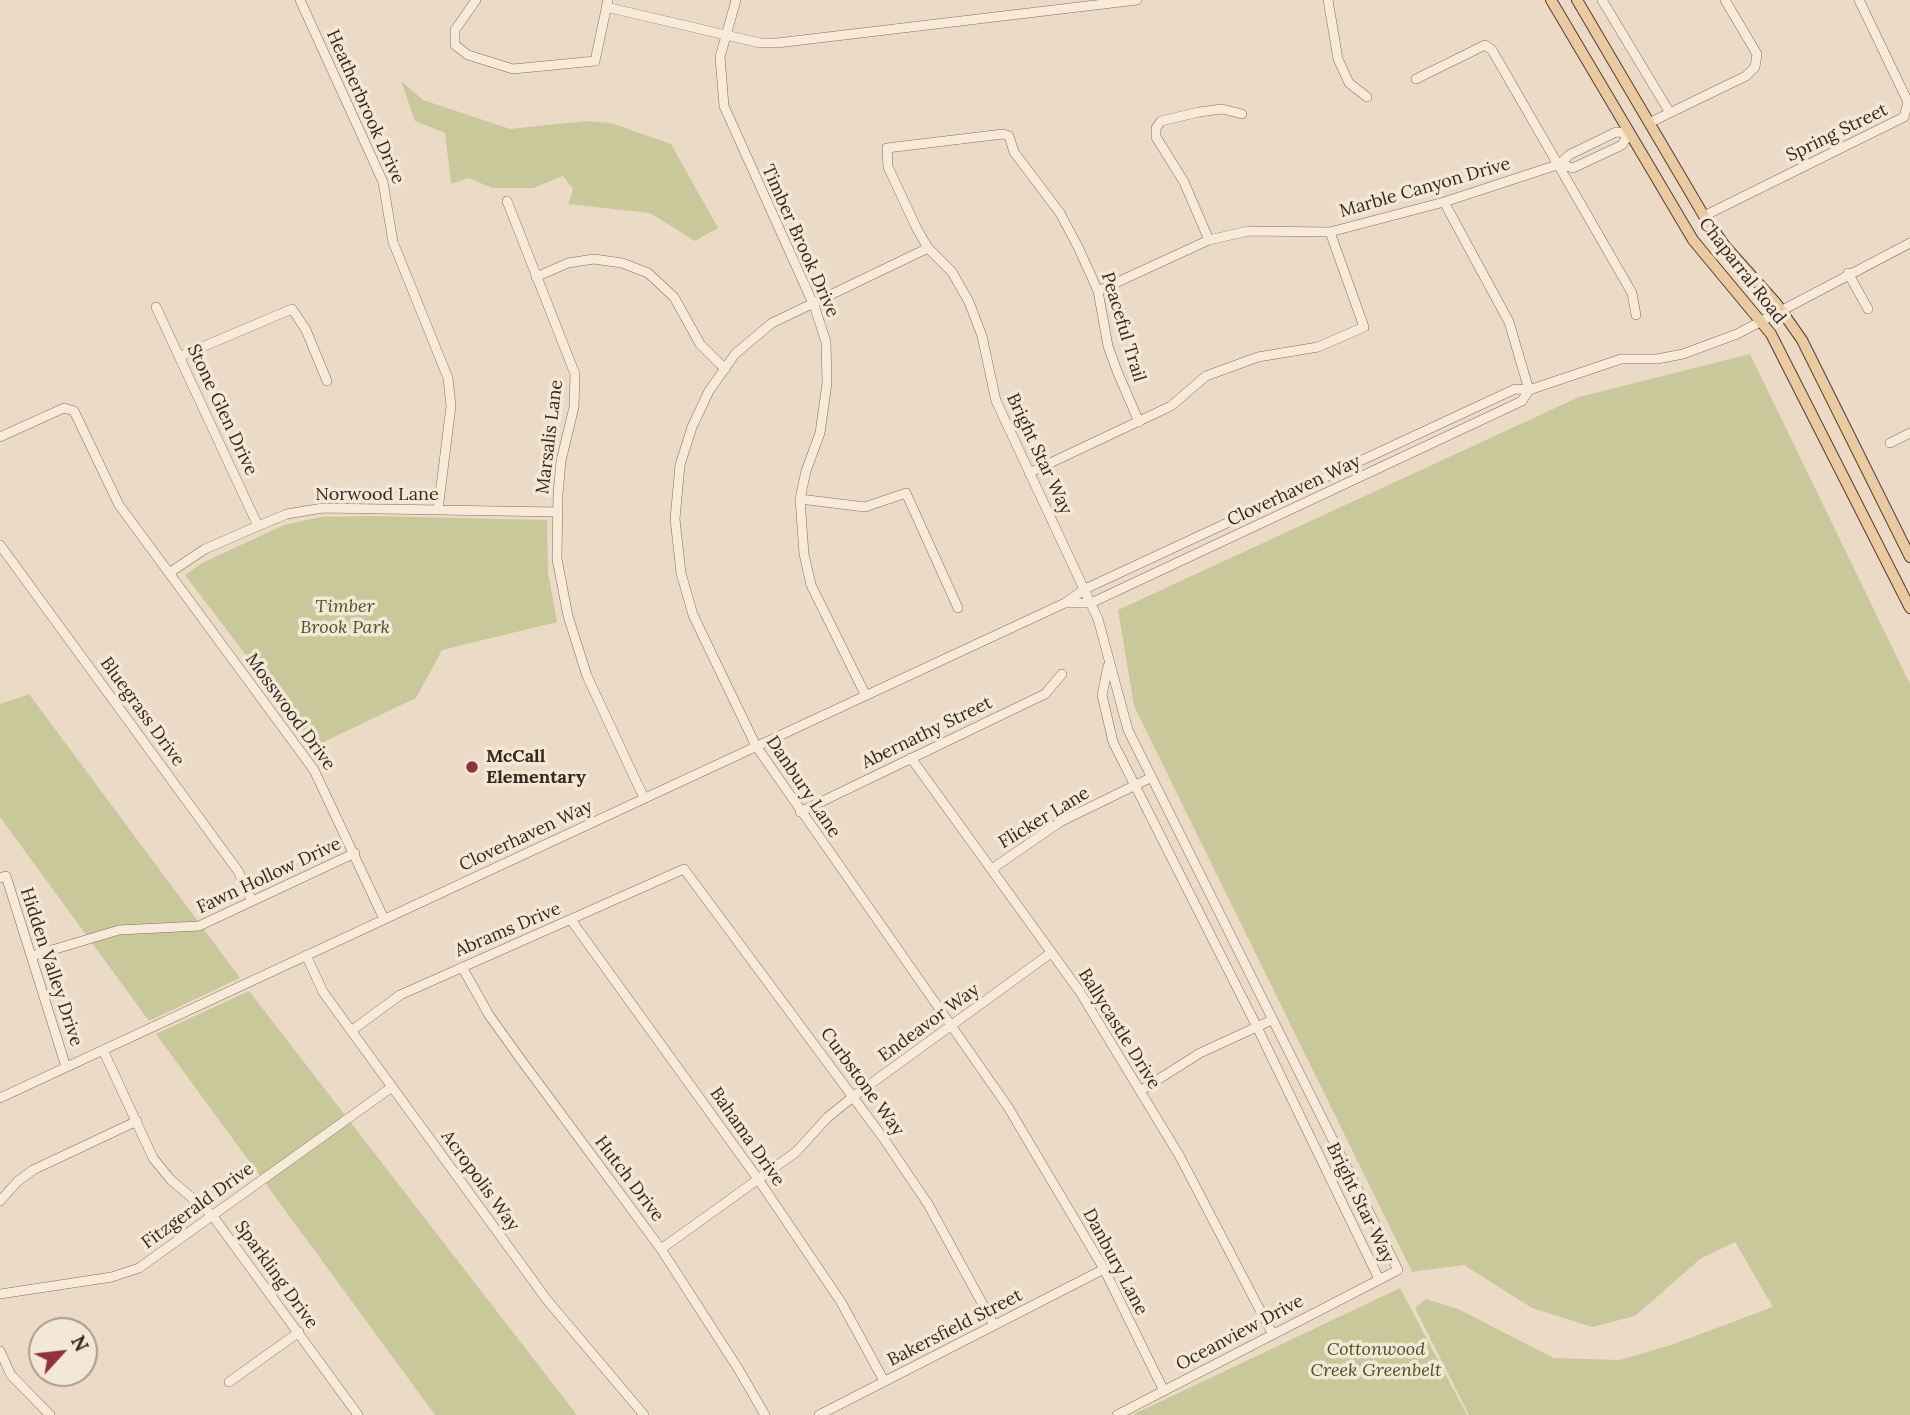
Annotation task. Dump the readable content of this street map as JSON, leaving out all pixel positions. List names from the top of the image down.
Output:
{
  "streets": {
    "main road": ["Chaparral Road"],
    "street": [
      "Heatherbrook Drive",
      "Spring Street",
      "Marble Canyon Drive",
      "Timber Brook Drive",
      "Peaceful Trail",
      "Stone Glen Drive",
      "Marsalis Lane",
      "Bright Star Way",
      "Cloverhaven Way",
      "Norwood Lane",
      "Bluegrass Drive",
      "Mosswood Drive",
      "Abernathy Street",
      "Danbury Lane",
      "Flicker Lane",
      "Fawn Hollow Drive",
      "Abrams Drive",
      "Hidden Valley Drive",
      "Endeavor Way",
      "Ballycastle Drive",
      "Curbstone Way",
      "Bahama Drive",
      "Hutch Drive",
      "Acropolis Way",
      "Fitzgerald Drive",
      "Sparkling Drive",
      "Bakersfield Street",
      "Oceanview Drive"
    ]
  },
  "crossings": [
    ["Heatherbrook Drive", "Norwood Lane"],
    ["Spring Street", "Chaparral Road"],
    ["Marble Canyon Drive", "Chaparral Road"],
    ["Marble Canyon Drive", "Peaceful Trail"],
    ["Timber Brook Drive", "Cloverhaven Way"],
    ["Timber Brook Drive", "Danbury Lane"],
    ["Chaparral Road", "Cloverhaven Way"],
    ["Peaceful Trail", "Bright Star Way"],
    ["Stone Glen Drive", "Norwood Lane"],
    ["Marsalis Lane", "Cloverhaven Way"],
    ["Marsalis Lane", "Norwood Lane"],
    ["Bright Star Way", "Cloverhaven Way"],
    ["Bright Star Way", "Danbury Lane"],
    ["Bright Star Way", "Flicker Lane"],
    ["Bright Star Way", "Oceanview Drive"],
    ["Cloverhaven Way", "Mosswood Drive"],
    ["Cloverhaven Way", "Danbury Lane"],
    ["Cloverhaven Way", "Hidden Valley Drive"],
    ["Cloverhaven Way", "Acropolis Way"],
    ["Cloverhaven Way", "Sparkling Drive"],
    ["Norwood Lane", "Mosswood Drive"],
    ["Bluegrass Drive", "Fawn Hollow Drive"],
    ["Mosswood Drive", "Fawn Hollow Drive"],
    ["Abernathy Street", "Danbury Lane"],
    ["Abernathy Street", "Ballycastle Drive"],
    ["Danbury Lane", "Endeavor Way"],
    ["Danbury Lane", "Bakersfield Street"],
    ["Danbury Lane", "Oceanview Drive"],
    ["Flicker Lane", "Ballycastle Drive"],
    ["Fawn Hollow Drive", "Hidden Valley Drive"],
    ["Abrams Drive", "Curbstone Way"],
    ["Abrams Drive", "Bahama Drive"],
    ["Abrams Drive", "Hutch Drive"],
    ["Abrams Drive", "Acropolis Way"],
    ["Endeavor Way", "Ballycastle Drive"],
    ["Endeavor Way", "Curbstone Way"],
    ["Endeavor Way", "Bahama Drive"],
    ["Endeavor Way", "Hutch Drive"],
    ["Ballycastle Drive", "Oceanview Drive"],
    ["Curbstone Way", "Bakersfield Street"],
    ["Bahama Drive", "Bakersfield Street"],
    ["Acropolis Way", "Fitzgerald Drive"],
    ["Fitzgerald Drive", "Sparkling Drive"]
  ],
  "parks": ["Timber Brook Park", "Cottonwood Creek Greenbelt"],
  "places": ["McCall Elementary"],
  "north": "top right"
}
